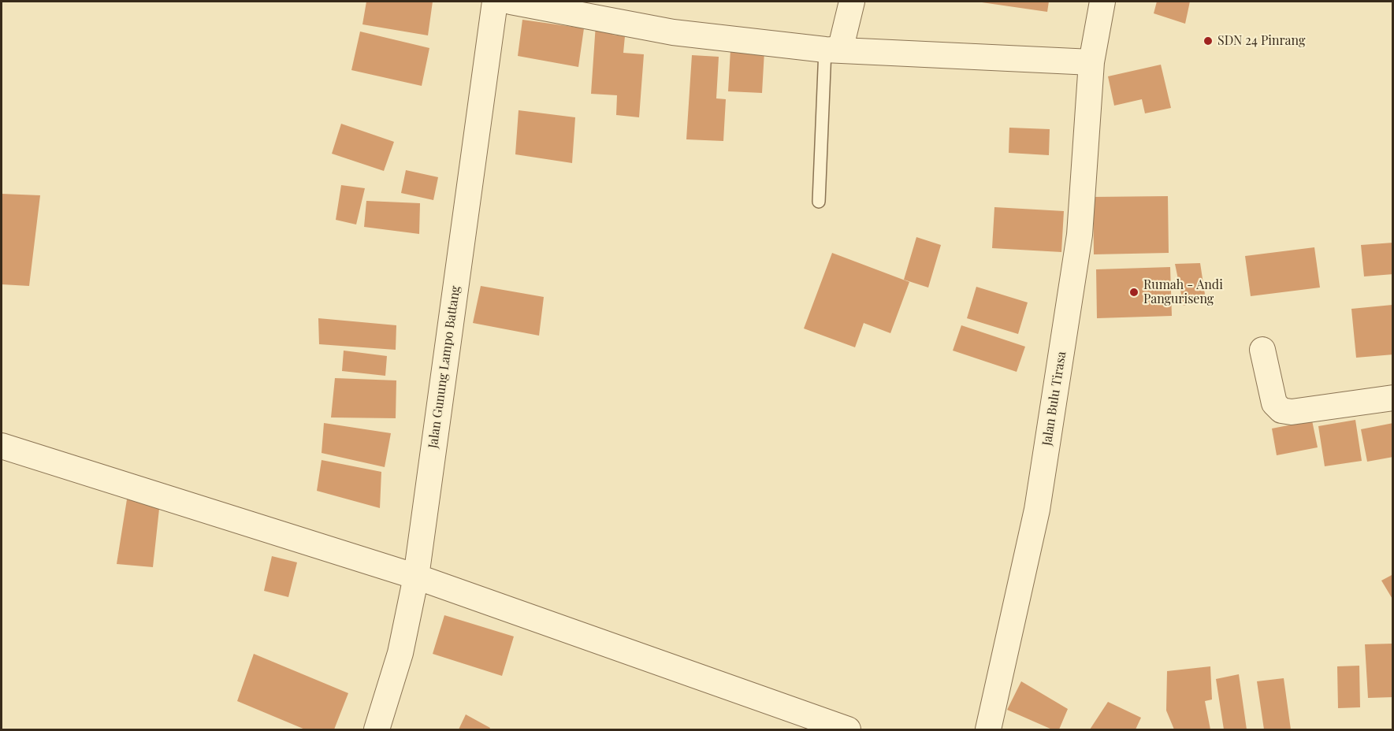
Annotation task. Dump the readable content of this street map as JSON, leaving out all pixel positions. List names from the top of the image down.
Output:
{
  "streets": {
    "street": ["Jalan Gunung Lampo Battang", "Jalan Bulu Tirasa"]
  },
  "places": ["SDN 24 Pinrang", "Rumah - Andi Panguriseng"]
}
